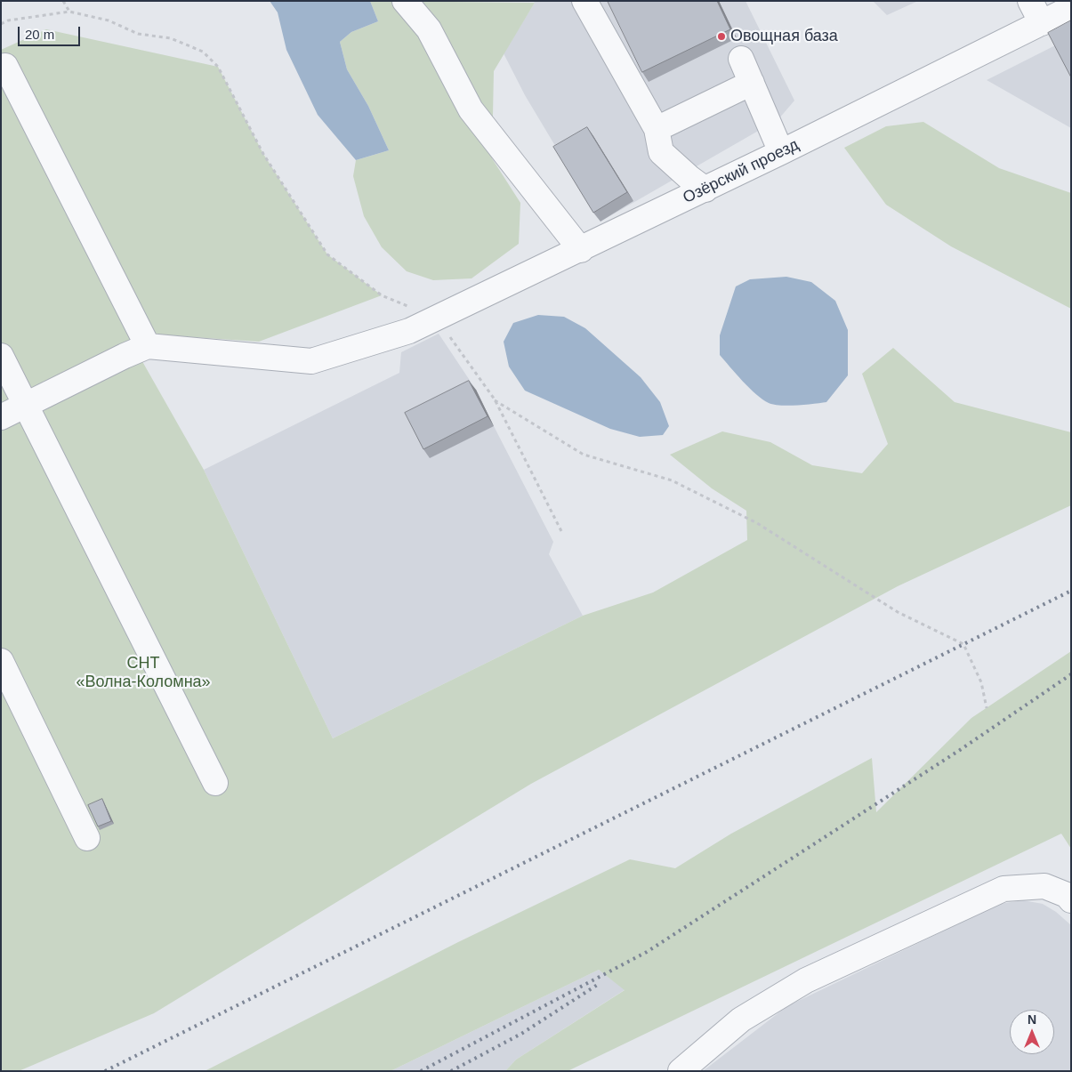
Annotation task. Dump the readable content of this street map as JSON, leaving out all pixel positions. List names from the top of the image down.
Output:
{
  "streets": {
    "street": ["Озёрский проезд"]
  },
  "parks": ["СНТ «Волна-Коломна»"],
  "places": ["Овощная база"],
  "scale_bar": "20 m",
  "north": "top"
}
